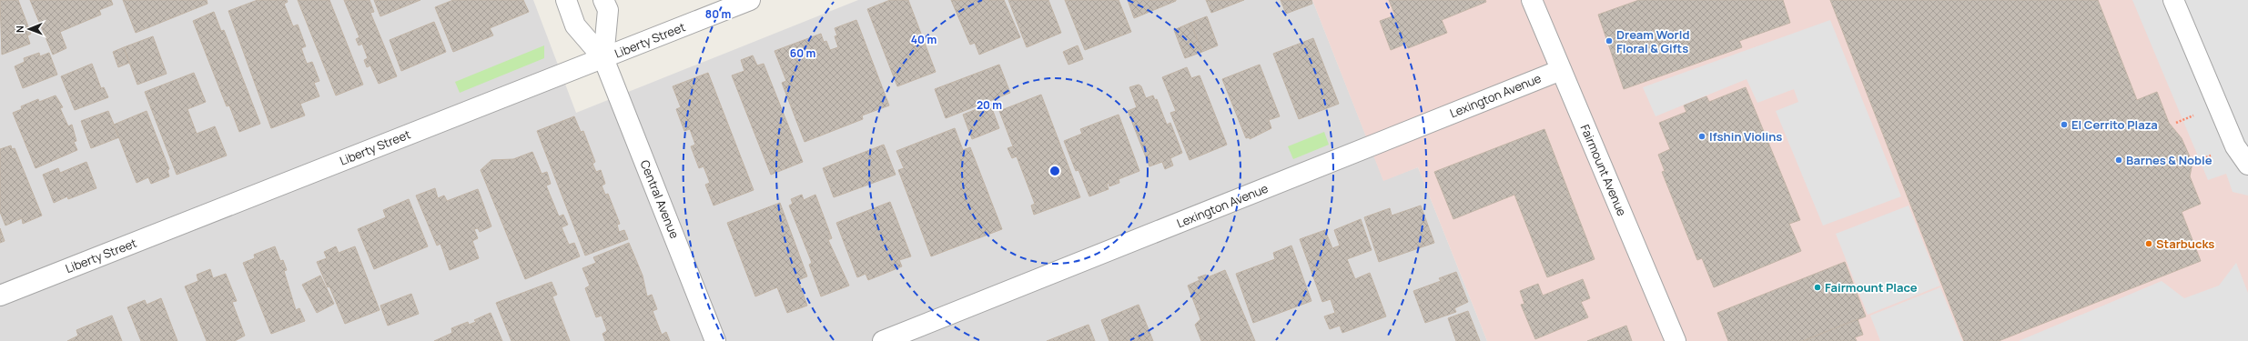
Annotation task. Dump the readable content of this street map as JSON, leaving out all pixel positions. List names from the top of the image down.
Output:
{
  "streets": {
    "street": [
      "Liberty Street",
      "Lexington Avenue",
      "Fairmount Avenue",
      "Central Avenue"
    ]
  },
  "crossings": [
    ["Liberty Street", "Central Avenue"],
    ["Lexington Avenue", "Fairmount Avenue"]
  ],
  "places": [
    "Dream World Floral & Gifts",
    "El Cerrito Plaza",
    "Ifshin Violins",
    "Barnes & Noble",
    "Starbucks",
    "Fairmount Place"
  ],
  "north": "left",
  "rings": [
    "80 m",
    "40 m",
    "60 m",
    "20 m"
  ]
}
